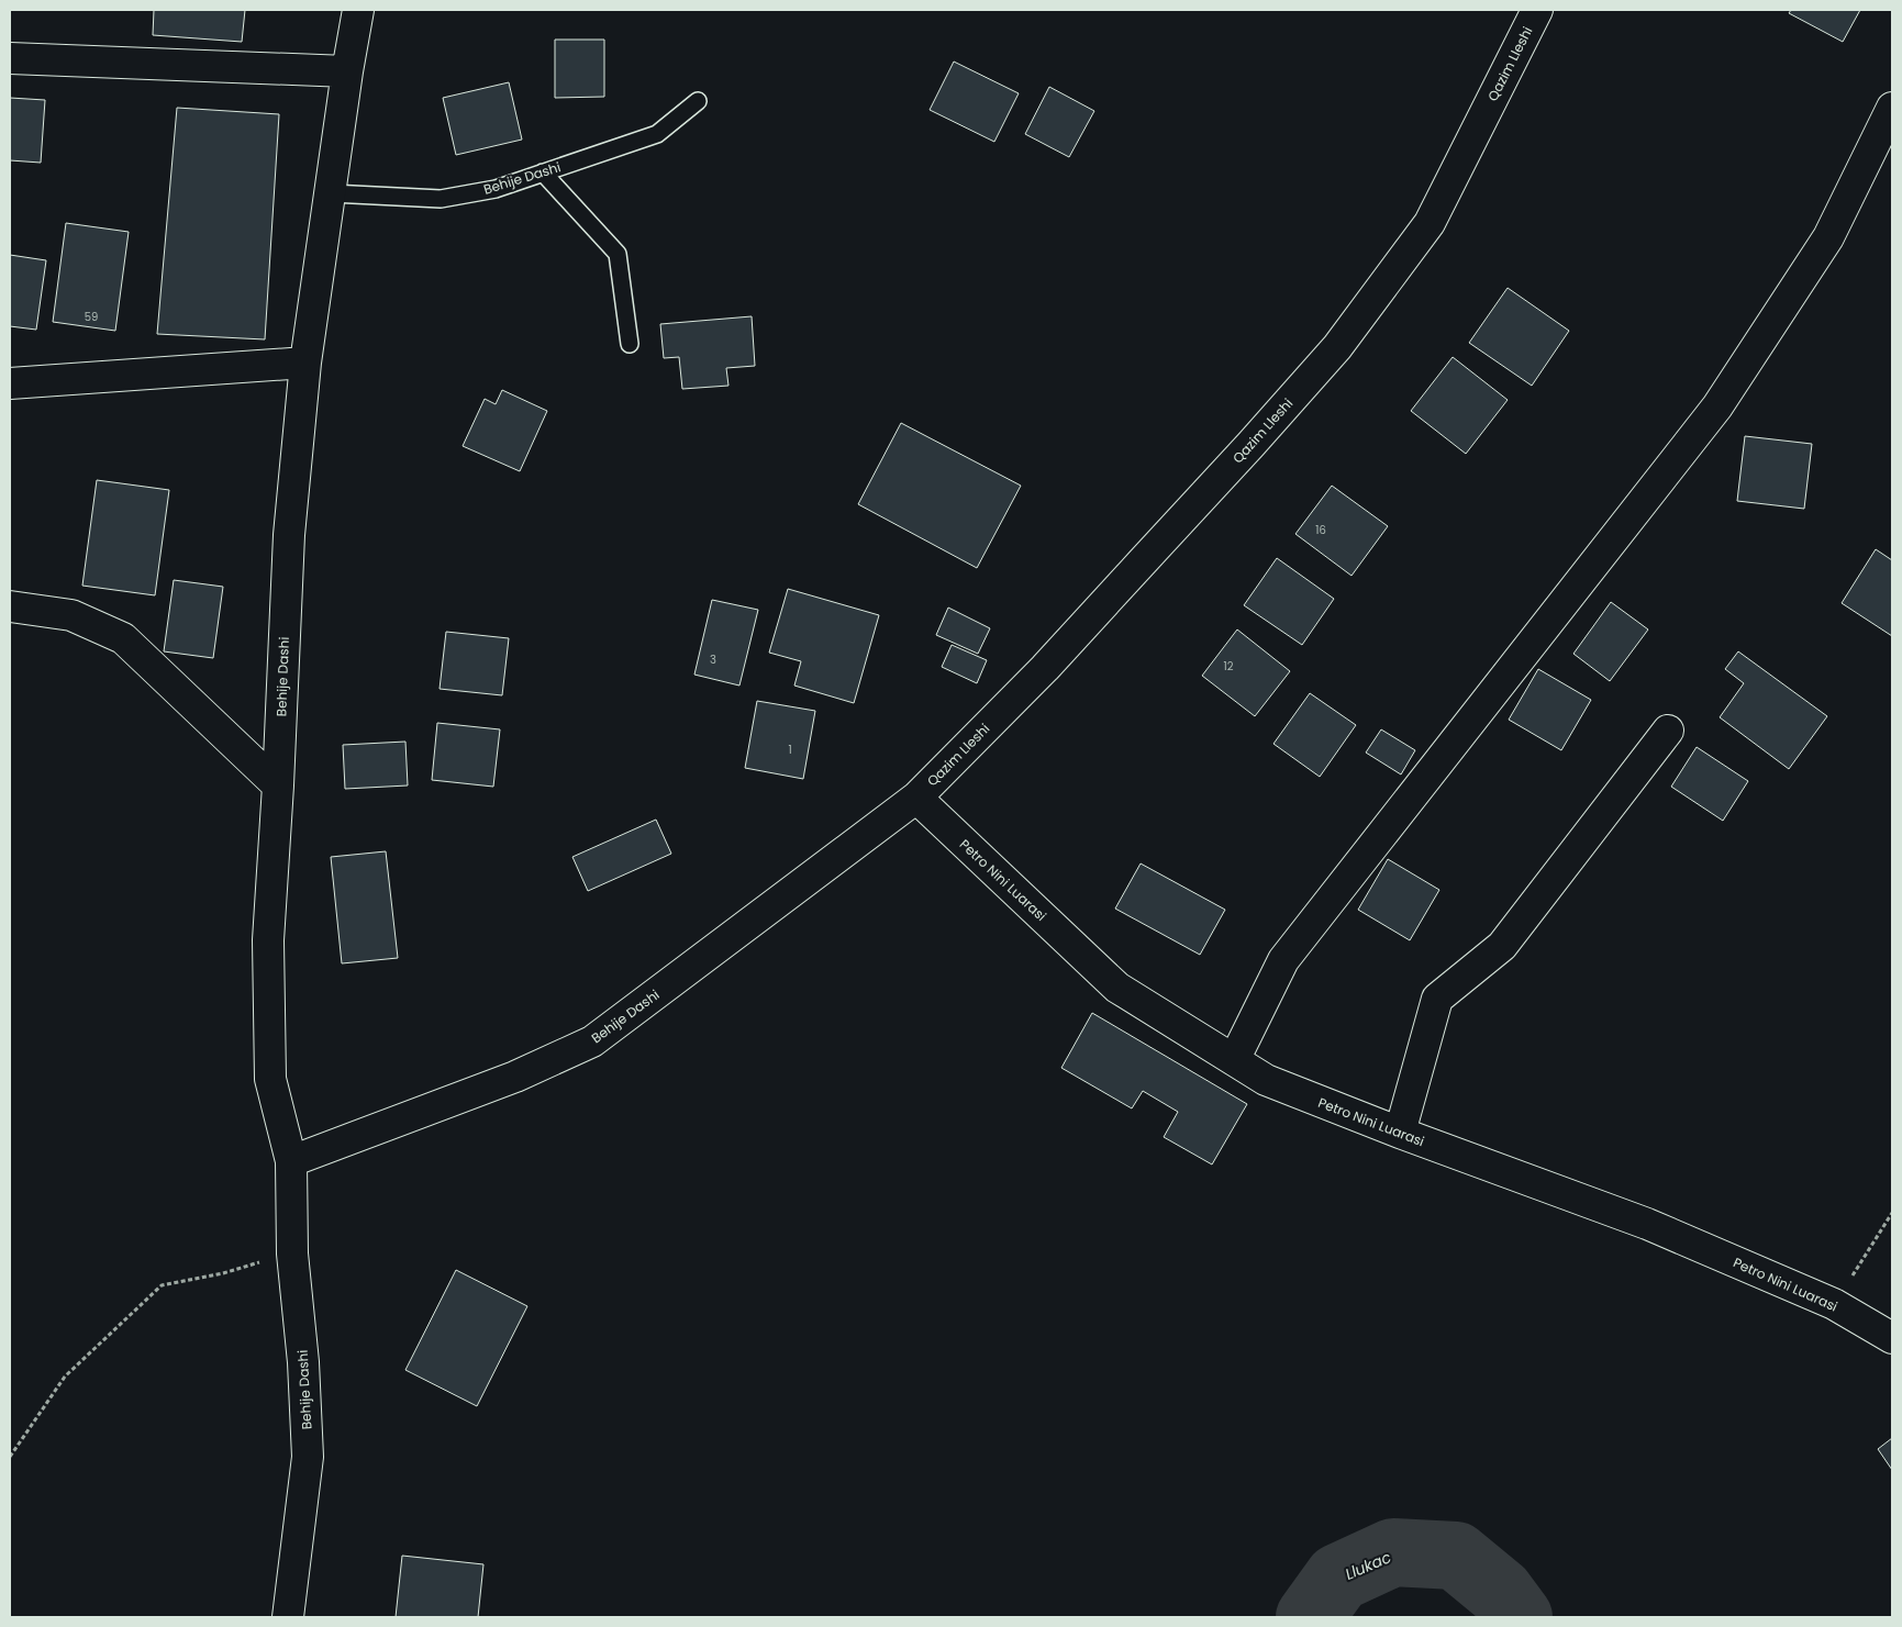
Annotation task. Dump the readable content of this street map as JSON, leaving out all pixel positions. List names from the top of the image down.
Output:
{
  "streets": {
    "street": ["Qazim Lleshi", "Behije Dashi", "Petro Nini Luarasi"]
  },
  "crossings": [
    ["Qazim Lleshi", "Behije Dashi"],
    ["Qazim Lleshi", "Petro Nini Luarasi"],
    ["Behije Dashi", "Petro Nini Luarasi"]
  ],
  "water": ["Llukac"],
  "house_numbers": [
    "59",
    "16",
    "3",
    "12",
    "1"
  ]
}
